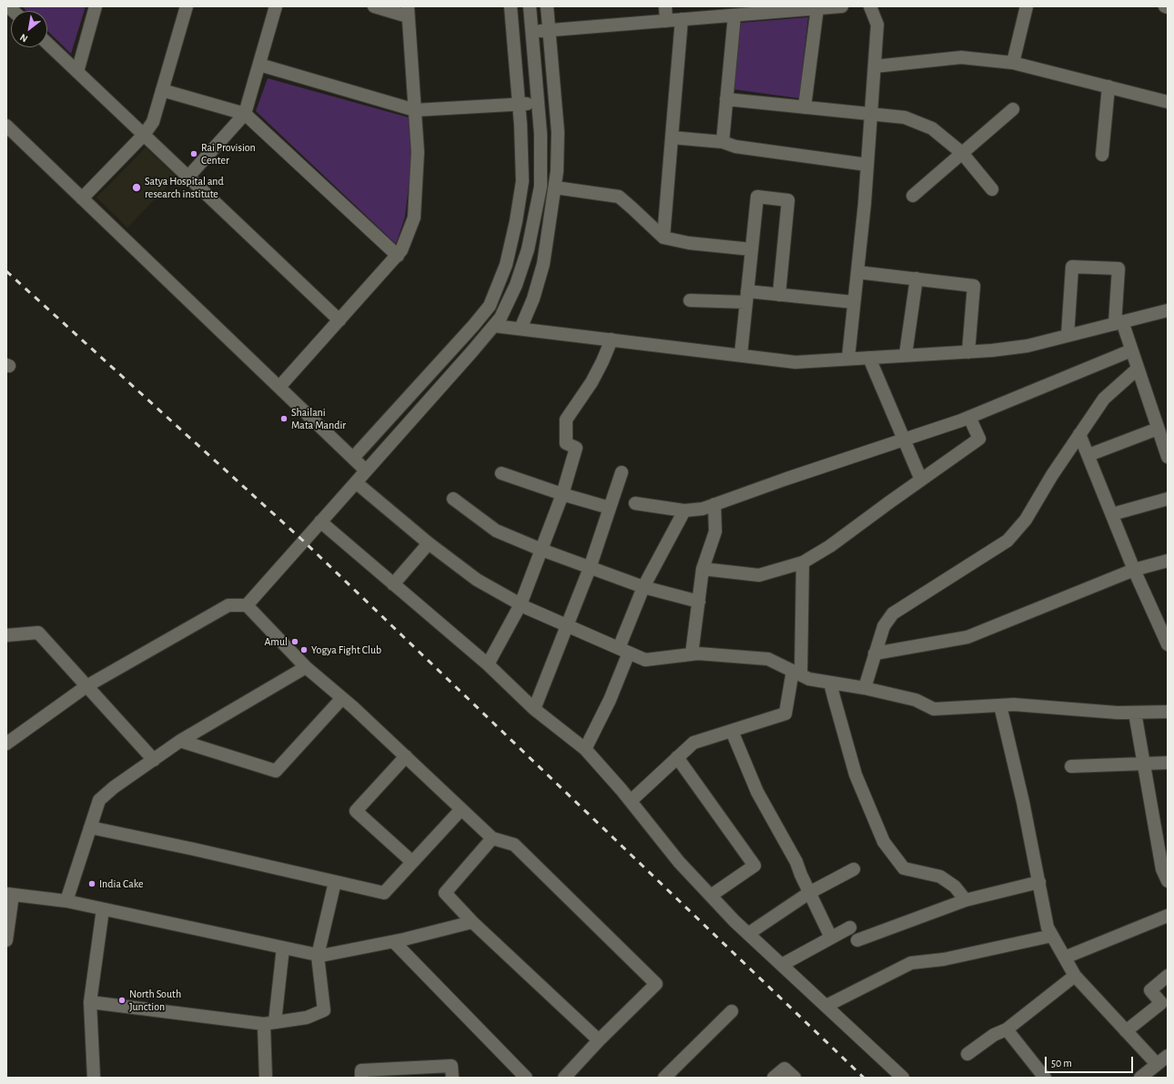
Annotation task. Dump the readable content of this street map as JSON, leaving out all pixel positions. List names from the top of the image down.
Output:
{
  "places": [
    "Rai Provision Center",
    "Satya Hospital and research institute",
    "Shailani Mata Mandir",
    "Amul",
    "Yogya Fight Club",
    "India Cake",
    "North South Junction"
  ],
  "scale_bar": "50 m",
  "north": "bottom left"
}
